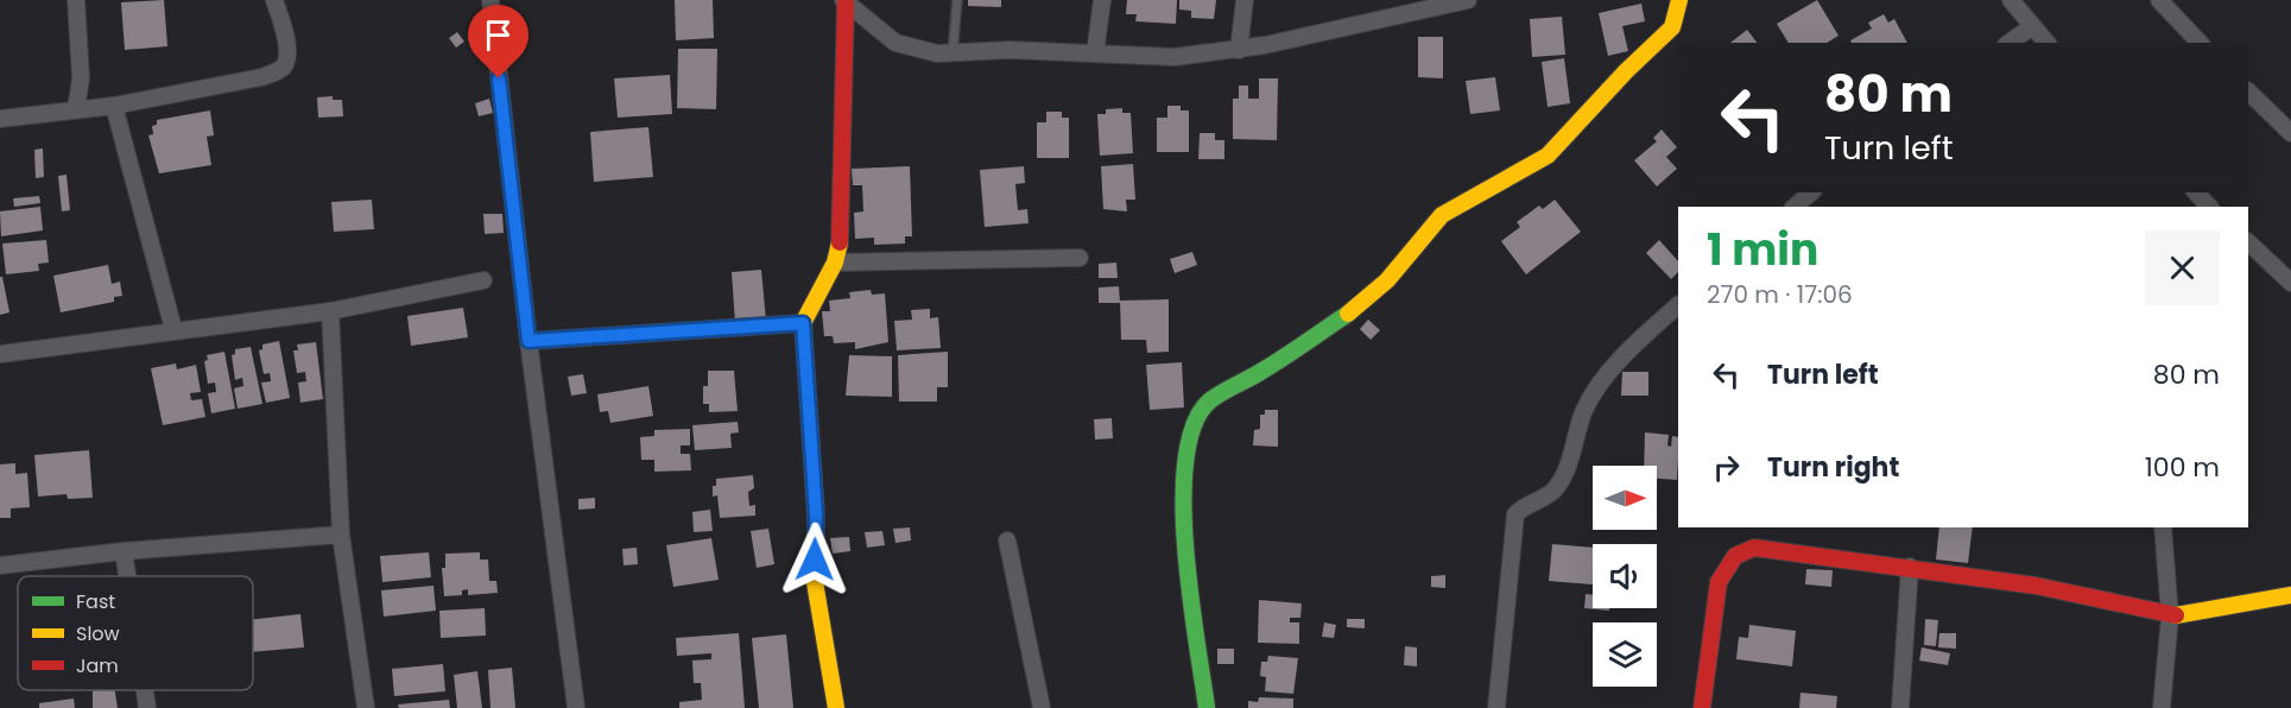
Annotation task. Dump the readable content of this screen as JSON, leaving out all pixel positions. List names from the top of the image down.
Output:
{
  "legend": ["Fast", "Slow", "Jam"],
  "north": "right",
  "page": {
    "turn": ["80 m", "Turn left"],
    "heading": ["1 min", "270 m · 17:06"],
    "list": [
      {
        "name": "Turn left",
        "value": "80 m"
      },
      {
        "name": "Turn right",
        "value": "100 m"
      }
    ]
  }
}
